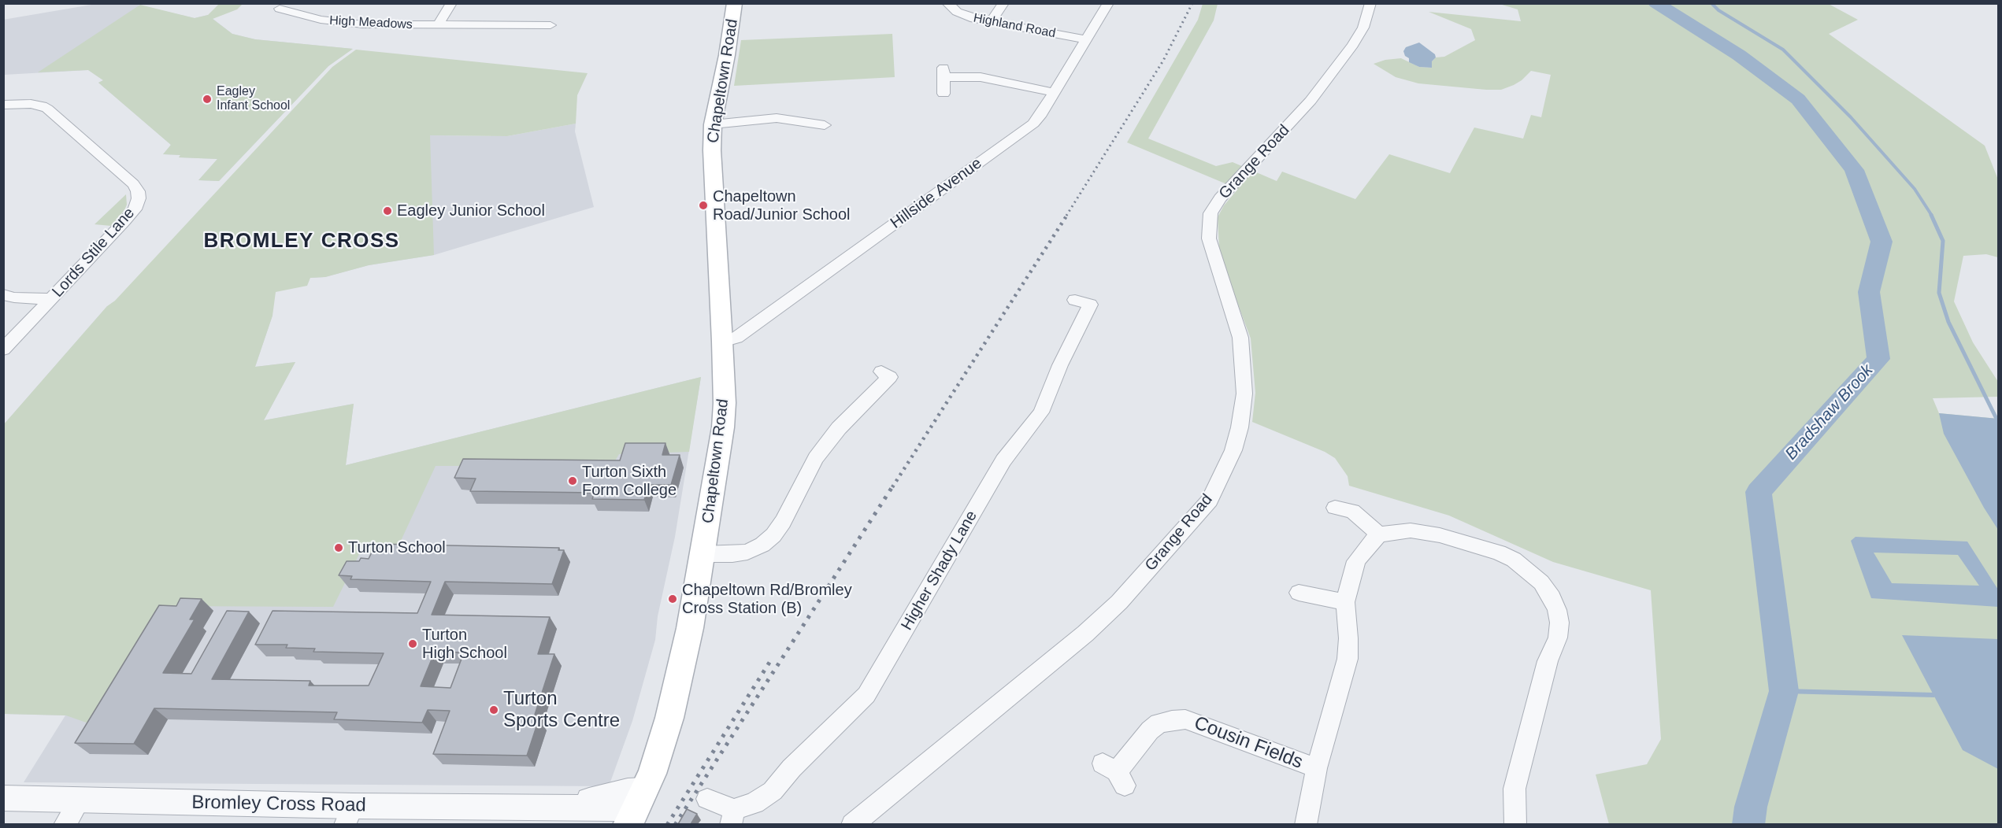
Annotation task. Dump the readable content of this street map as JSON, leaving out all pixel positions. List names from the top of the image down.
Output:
{
  "streets": {
    "main road": ["Chapeltown Road"],
    "street": [
      "High Meadows",
      "Highland Road",
      "Grange Road",
      "Hillside Avenue",
      "Lords Stile Lane",
      "Higher Shady Lane",
      "Cousin Fields",
      "Bromley Cross Road"
    ]
  },
  "crossings": [
    ["Highland Road", "Hillside Avenue"],
    ["Chapeltown Road", "Hillside Avenue"],
    ["Chapeltown Road", "Bromley Cross Road"]
  ],
  "districts": ["BROMLEY CROSS"],
  "water": ["Bradshaw Brook"],
  "places": [
    "Eagley Infant School",
    "Chapeltown Road/Junior School",
    "Eagley Junior School",
    "Turton Sixth Form College",
    "Turton School",
    "Chapeltown Rd/Bromley Cross Station (B)",
    "Turton High School",
    "Turton Sports Centre"
  ]
}
